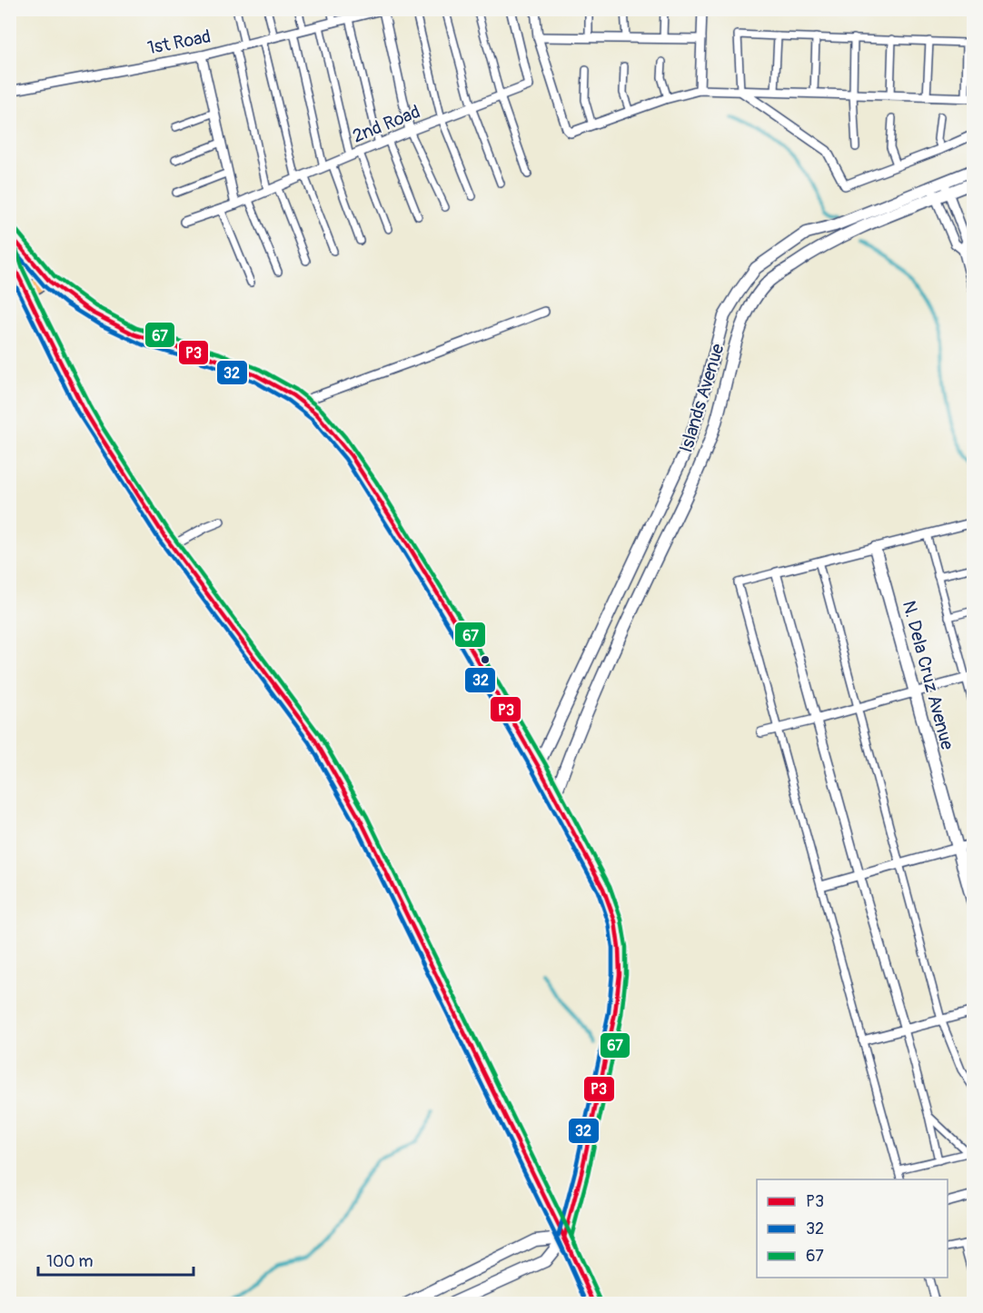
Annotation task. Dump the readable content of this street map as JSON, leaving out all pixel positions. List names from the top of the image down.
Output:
{
  "streets": {
    "street": [
      "1st Road",
      "2nd Road",
      "Islands Avenue",
      "N. Dela Cruz Avenue"
    ]
  },
  "lines": ["transit line 67", "transit line P3", "transit line 32"],
  "legend": ["P3", "32", "67"],
  "scale_bar": "100 m"
}
